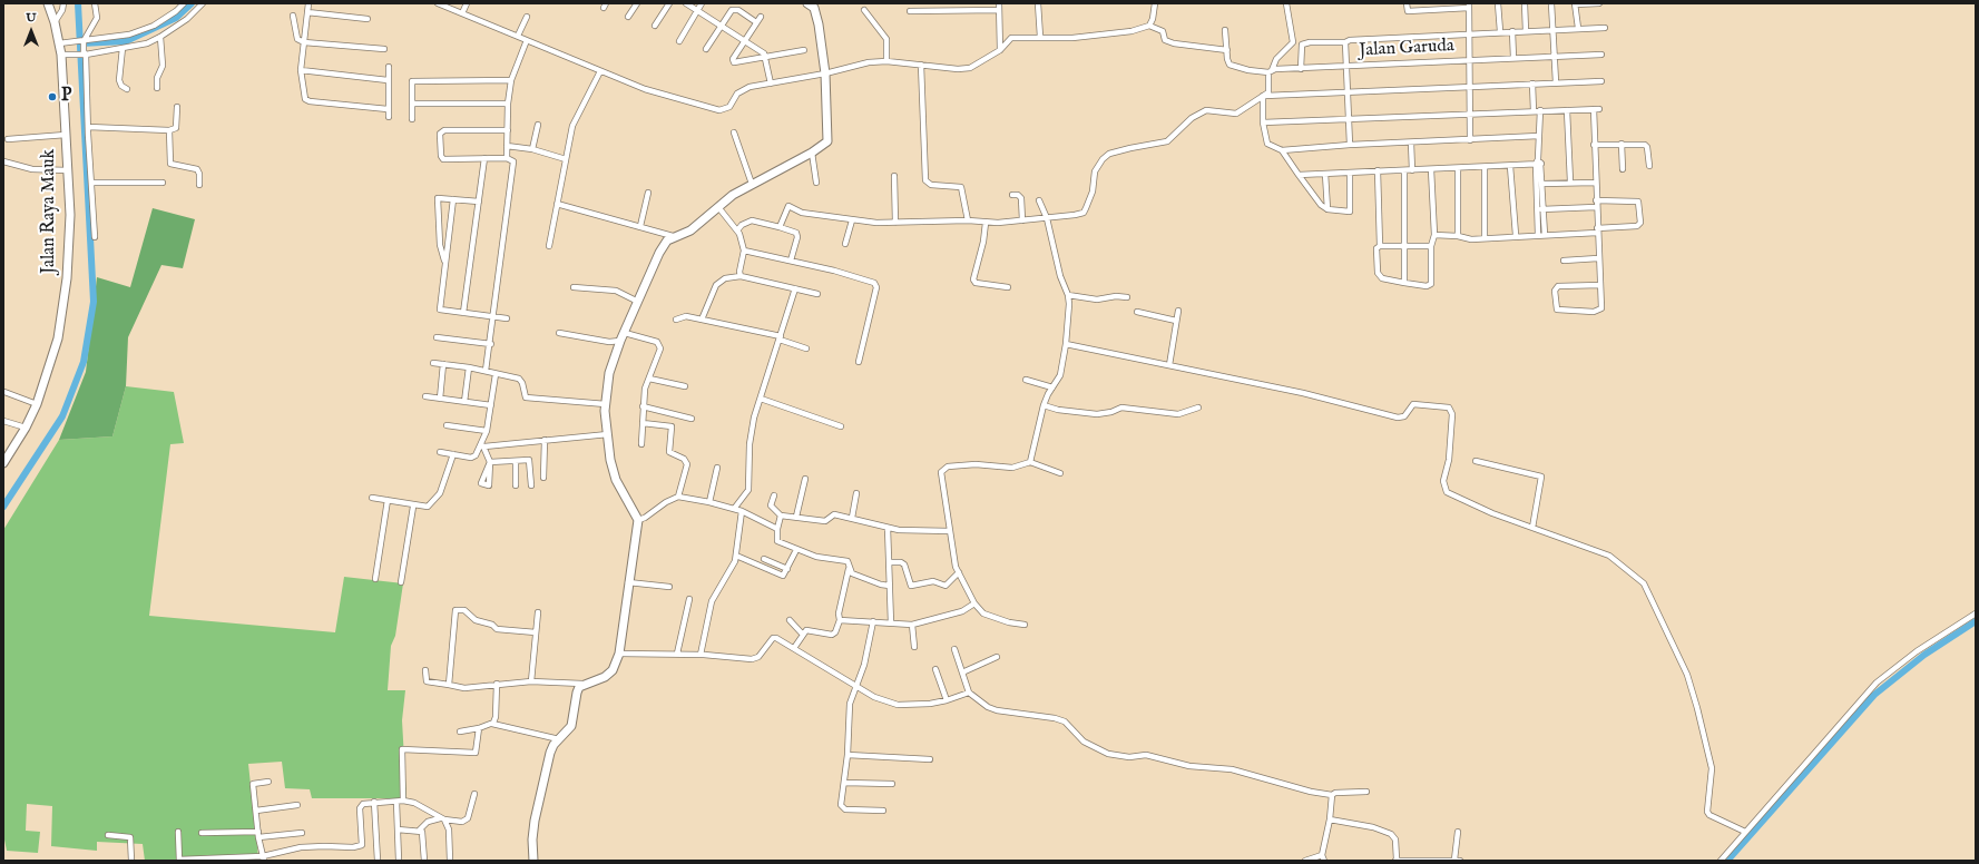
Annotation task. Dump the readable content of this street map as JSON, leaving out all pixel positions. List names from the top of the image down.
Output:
{
  "streets": {
    "street": ["Jalan Garuda", "Jalan Raya Mauk"]
  },
  "places": ["P"],
  "north": "top"
}
